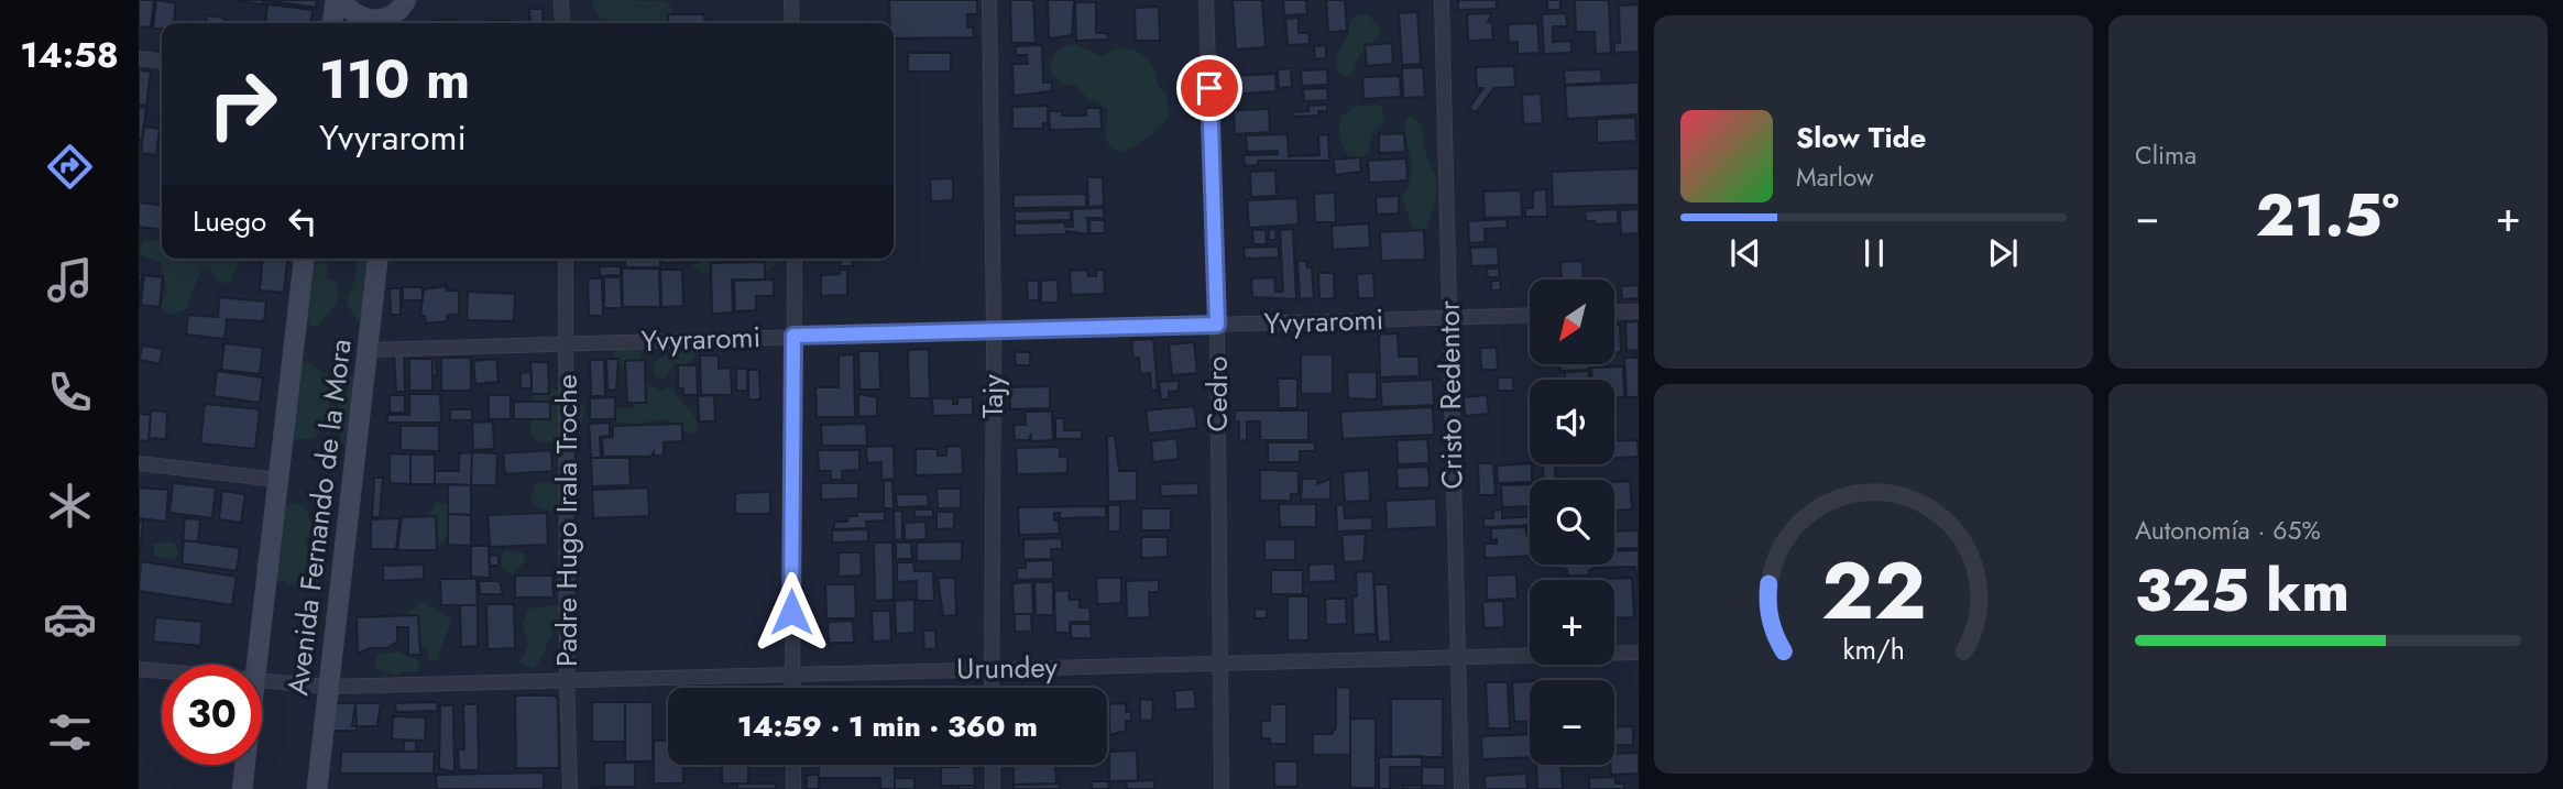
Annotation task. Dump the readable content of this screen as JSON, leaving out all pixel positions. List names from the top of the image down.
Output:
{
  "streets": {
    "main road": ["Avenida Fernando de la Mora"],
    "street": [
      "Yvyraromi",
      "Cedro",
      "Cristo Redentor",
      "Tajy",
      "Padre Hugo Irala Troche",
      "Urundey"
    ]
  },
  "crossings": [
    ["Yvyraromi", "Cedro"],
    ["Yvyraromi", "Cristo Redentor"],
    ["Yvyraromi", "Tajy"],
    ["Yvyraromi", "Avenida Fernando de la Mora"],
    ["Yvyraromi", "Padre Hugo Irala Troche"],
    ["Cedro", "Urundey"],
    ["Cristo Redentor", "Urundey"],
    ["Tajy", "Urundey"],
    ["Avenida Fernando de la Mora", "Urundey"],
    ["Padre Hugo Irala Troche", "Urundey"]
  ],
  "north": "bottom left",
  "page": {
    "tabs": "14:58",
    "tile": [
      "Clima",
      ["Autonomía · 65%", "325 km"]
    ],
    "turn": ["110 m", "Yvyraromi"],
    "song": ["Slow Tide", "Marlow"],
    "then": "Luego",
    "heat": ["−", "21.5°", "+"],
    "map_buttons": ["+", "−"],
    "limit": "30",
    "trip": "14:59 · 1 min · 360 m",
    "gauge": ["22", "km/h"]
  }
}
